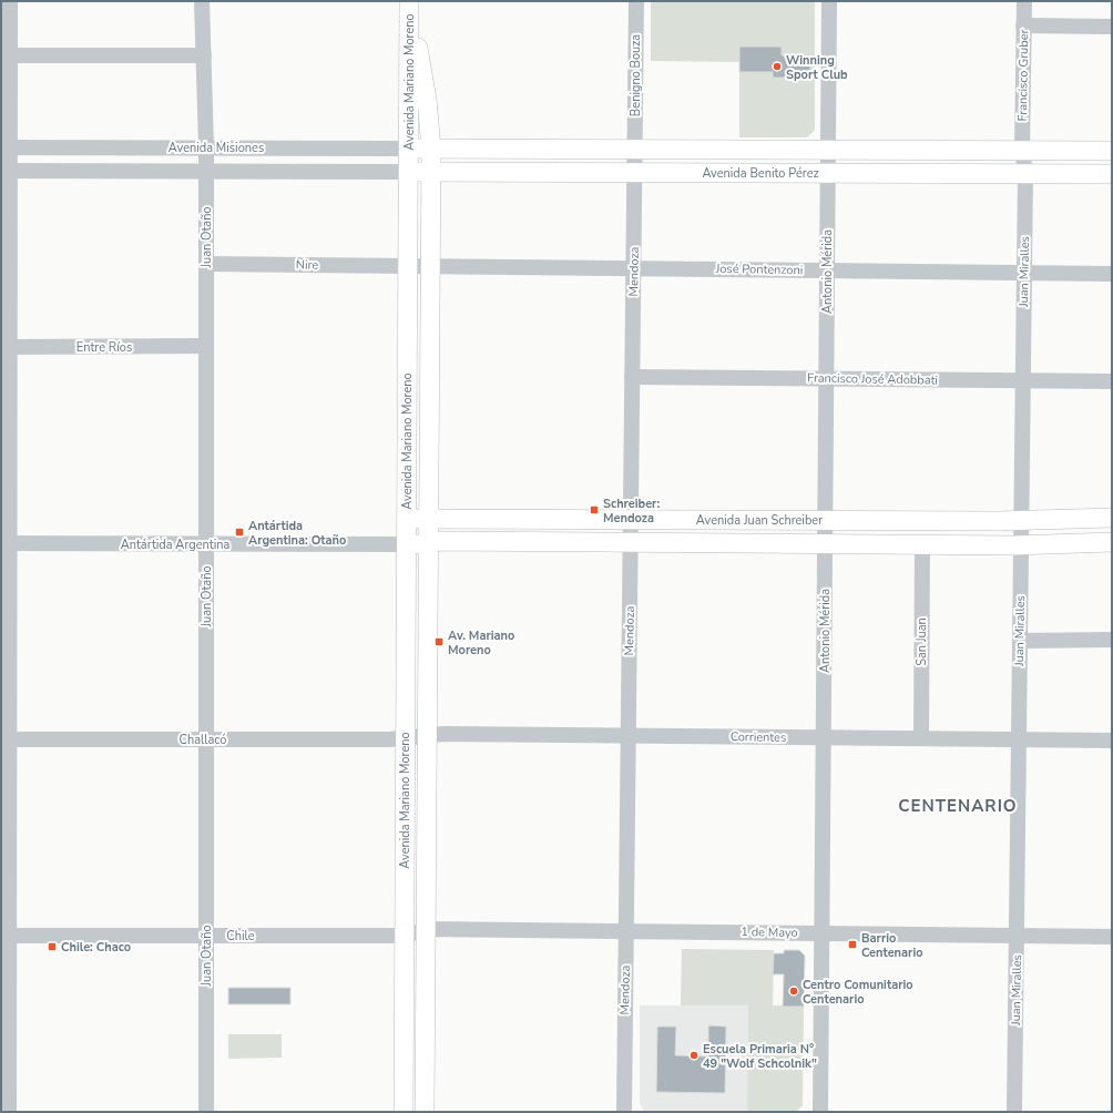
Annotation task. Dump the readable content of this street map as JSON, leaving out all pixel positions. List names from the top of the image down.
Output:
{
  "streets": {
    "main road": [
      "Avenida Mariano Moreno",
      "Avenida Misiones",
      "Avenida Benito Pérez",
      "Avenida Juan Schreiber",
      "Antártida Argentina"
    ],
    "street": [
      "Benigno Bouza",
      "Francisco Gruber",
      "Juan Otaño",
      "Ñire",
      "José Pontenzoni",
      "Mendoza",
      "Antonio Mérida",
      "Juan Miralles",
      "Entre Ríos",
      "Francisco José Adobbati",
      "San Juan",
      "Corrientes",
      "Challacó",
      "1 de Mayo",
      "Chile"
    ]
  },
  "crossings": [
    ["Benigno Bouza", "Avenida Benito Pérez"],
    ["Benigno Bouza", "Mendoza"],
    ["Francisco Gruber", "Avenida Benito Pérez"],
    ["Francisco Gruber", "Juan Miralles"],
    ["Avenida Mariano Moreno", "Avenida Misiones"],
    ["Avenida Mariano Moreno", "Avenida Benito Pérez"],
    ["Avenida Mariano Moreno", "Ñire"],
    ["Avenida Mariano Moreno", "José Pontenzoni"],
    ["Avenida Mariano Moreno", "Avenida Juan Schreiber"],
    ["Avenida Mariano Moreno", "Antártida Argentina"],
    ["Avenida Mariano Moreno", "Corrientes"],
    ["Avenida Mariano Moreno", "Challacó"],
    ["Avenida Mariano Moreno", "1 de Mayo"],
    ["Avenida Mariano Moreno", "Chile"],
    ["Avenida Misiones", "Avenida Benito Pérez"],
    ["Avenida Misiones", "Juan Otaño"],
    ["Avenida Benito Pérez", "Mendoza"],
    ["Avenida Benito Pérez", "Antonio Mérida"],
    ["Avenida Benito Pérez", "Juan Miralles"],
    ["Juan Otaño", "Ñire"],
    ["Juan Otaño", "Entre Ríos"],
    ["Juan Otaño", "Antártida Argentina"],
    ["Juan Otaño", "Challacó"],
    ["Juan Otaño", "Chile"],
    ["Ñire", "José Pontenzoni"],
    ["José Pontenzoni", "Mendoza"],
    ["José Pontenzoni", "Antonio Mérida"],
    ["José Pontenzoni", "Juan Miralles"],
    ["Mendoza", "Francisco José Adobbati"],
    ["Mendoza", "Avenida Juan Schreiber"],
    ["Mendoza", "Corrientes"],
    ["Mendoza", "1 de Mayo"],
    ["Antonio Mérida", "Francisco José Adobbati"],
    ["Antonio Mérida", "Avenida Juan Schreiber"],
    ["Antonio Mérida", "Corrientes"],
    ["Antonio Mérida", "1 de Mayo"],
    ["Juan Miralles", "Francisco José Adobbati"],
    ["Juan Miralles", "Avenida Juan Schreiber"],
    ["Juan Miralles", "Corrientes"],
    ["Juan Miralles", "1 de Mayo"],
    ["Avenida Juan Schreiber", "Antártida Argentina"],
    ["Avenida Juan Schreiber", "San Juan"],
    ["San Juan", "Corrientes"],
    ["Corrientes", "Challacó"],
    ["1 de Mayo", "Chile"]
  ],
  "districts": ["CENTENARIO"],
  "places": {
    "other": ["Winning Sport Club", "Centro Comunitario Centenario", "Escuela Primaria N° 49 \"Wolf Schcolnik\""],
    "transit": [
      "Schreiber: Mendoza",
      "Antártida Argentina: Otaño",
      "Av. Mariano Moreno",
      "Barrio Centenario",
      "Chile: Chaco"
    ]
  }
}
